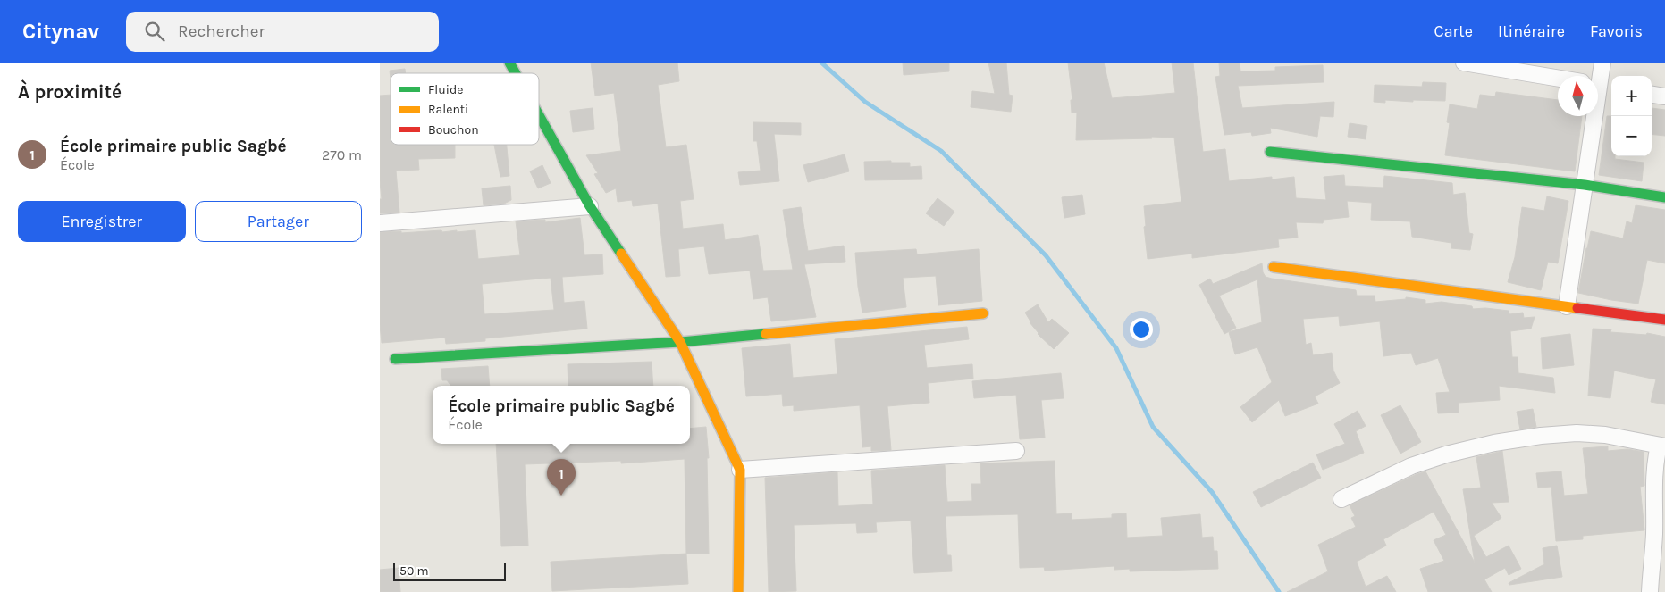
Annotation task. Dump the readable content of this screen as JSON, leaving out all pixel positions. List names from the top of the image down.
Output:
{
  "legend": ["Fluide", "Ralenti", "Bouchon"],
  "scale_bar": "50 m",
  "north": "top",
  "page": {
    "header": "Citynav",
    "search": "Rechercher",
    "nav": ["Carte", "Itinéraire", "Favoris"],
    "heading": "À proximité",
    "map_buttons": ["+", "−"],
    "list": [
      {
        "mark": "1",
        "name": "École primaire public Sagbé",
        "note": "École",
        "value": "270 m"
      }
    ],
    "buttons": ["Enregistrer", "Partager"],
    "popup": ["École primaire public Sagbé", "École"],
    "pins": "1",
    "scale": "50 m"
  }
}
